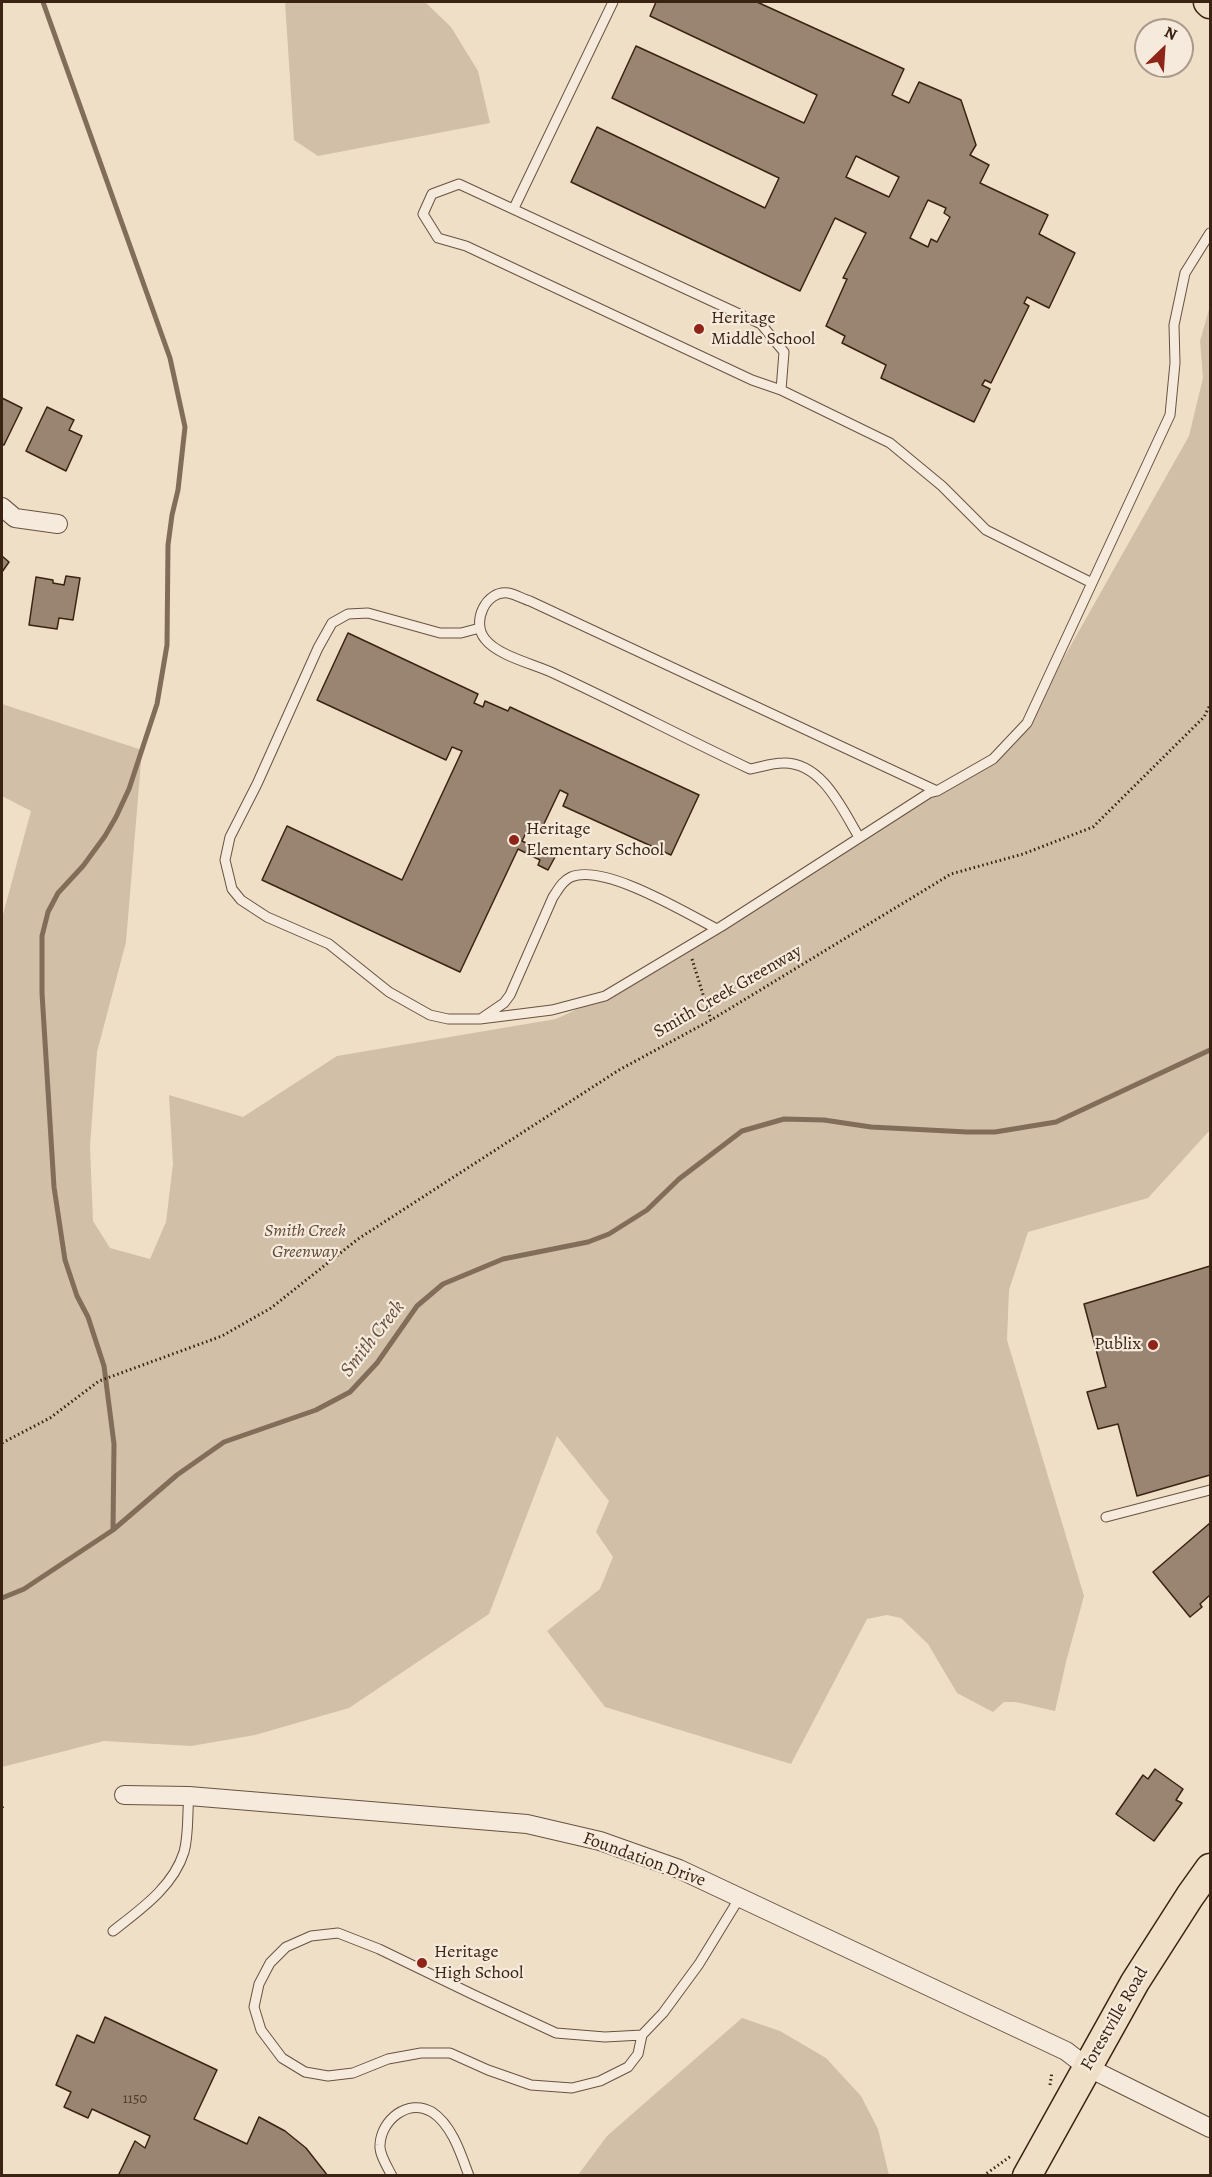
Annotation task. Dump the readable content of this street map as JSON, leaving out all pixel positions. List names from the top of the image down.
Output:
{
  "streets": {
    "main road": ["Forestville Road"],
    "street": ["Foundation Drive"],
    "path": ["Smith Creek Greenway"]
  },
  "crossings": [
    ["Foundation Drive", "Forestville Road"]
  ],
  "water": ["Smith Creek"],
  "parks": ["Smith Creek Greenway"],
  "places": [
    "Heritage Middle School",
    "Heritage Elementary School",
    "Publix",
    "Heritage High School"
  ],
  "house_numbers": ["1150"],
  "north": "top right"
}
